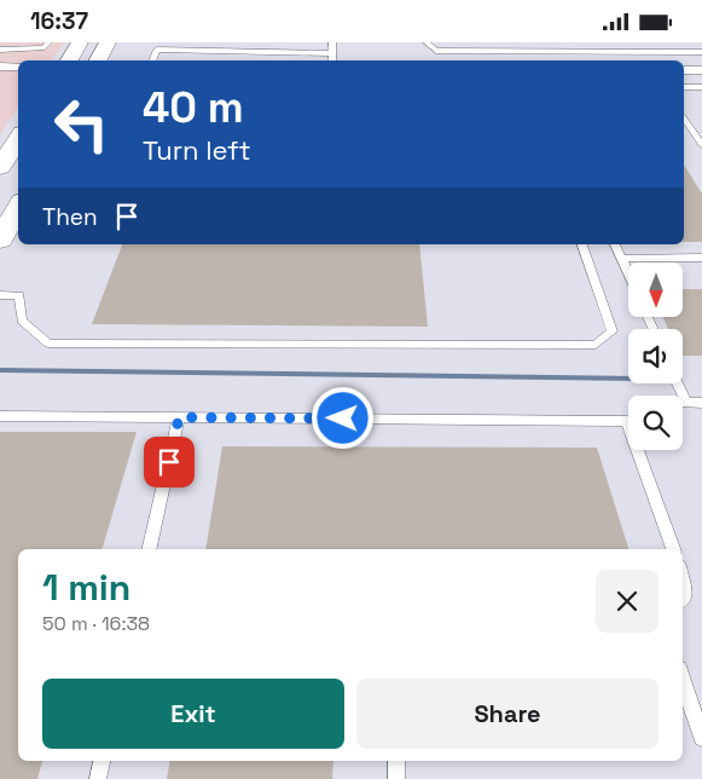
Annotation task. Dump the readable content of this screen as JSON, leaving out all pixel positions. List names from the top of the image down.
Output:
{
  "north": "bottom",
  "page": {
    "status": "16:37",
    "turn": ["40 m", "Turn left"],
    "then": "Then",
    "heading": ["1 min", "50 m · 16:38"],
    "buttons": ["Exit", "Share"]
  }
}
